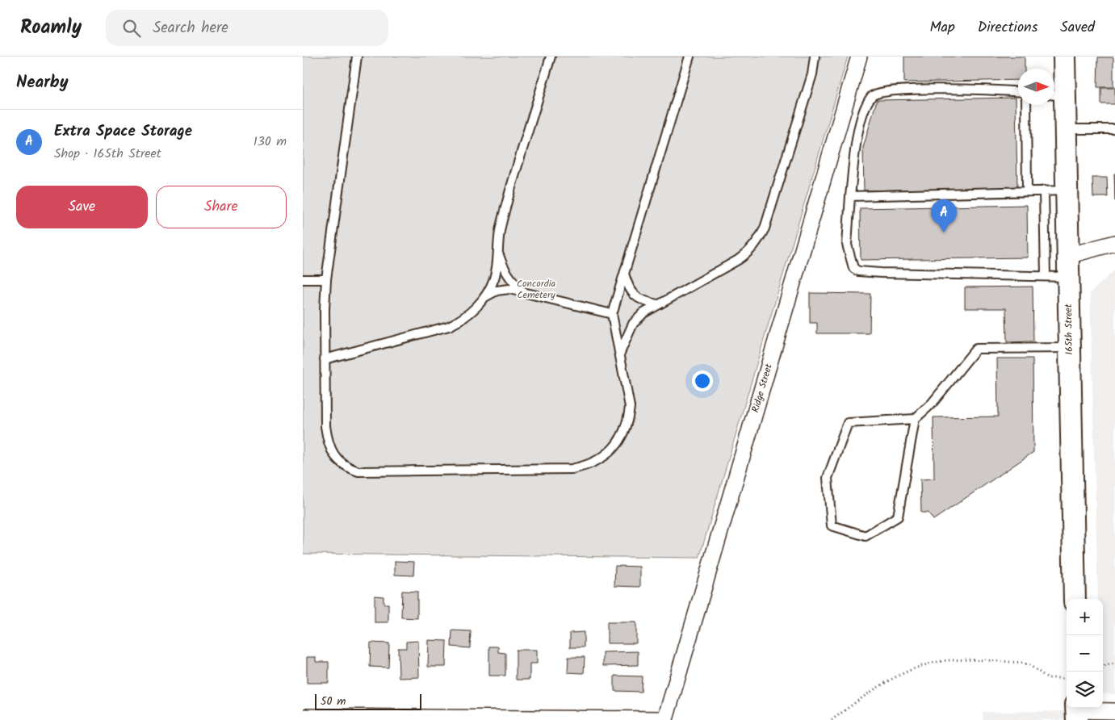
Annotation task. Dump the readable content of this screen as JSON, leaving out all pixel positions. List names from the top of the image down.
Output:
{
  "streets": {
    "main road": ["165th Street"],
    "street": ["Ridge Street"]
  },
  "parks": ["Concordia Cemetery"],
  "scale_bar": "50 m",
  "north": "right",
  "page": {
    "header": "Roamly",
    "search": "Search here",
    "nav": ["Map", "Directions", "Saved"],
    "heading": "Nearby",
    "list": [
      {
        "mark": "A",
        "name": "Extra Space Storage",
        "note": "Shop · 165th Street",
        "value": "130 m"
      }
    ],
    "buttons": ["Save", "Share"],
    "pins": "A",
    "map_buttons": ["+", "−"],
    "scale": "50 m"
  }
}
